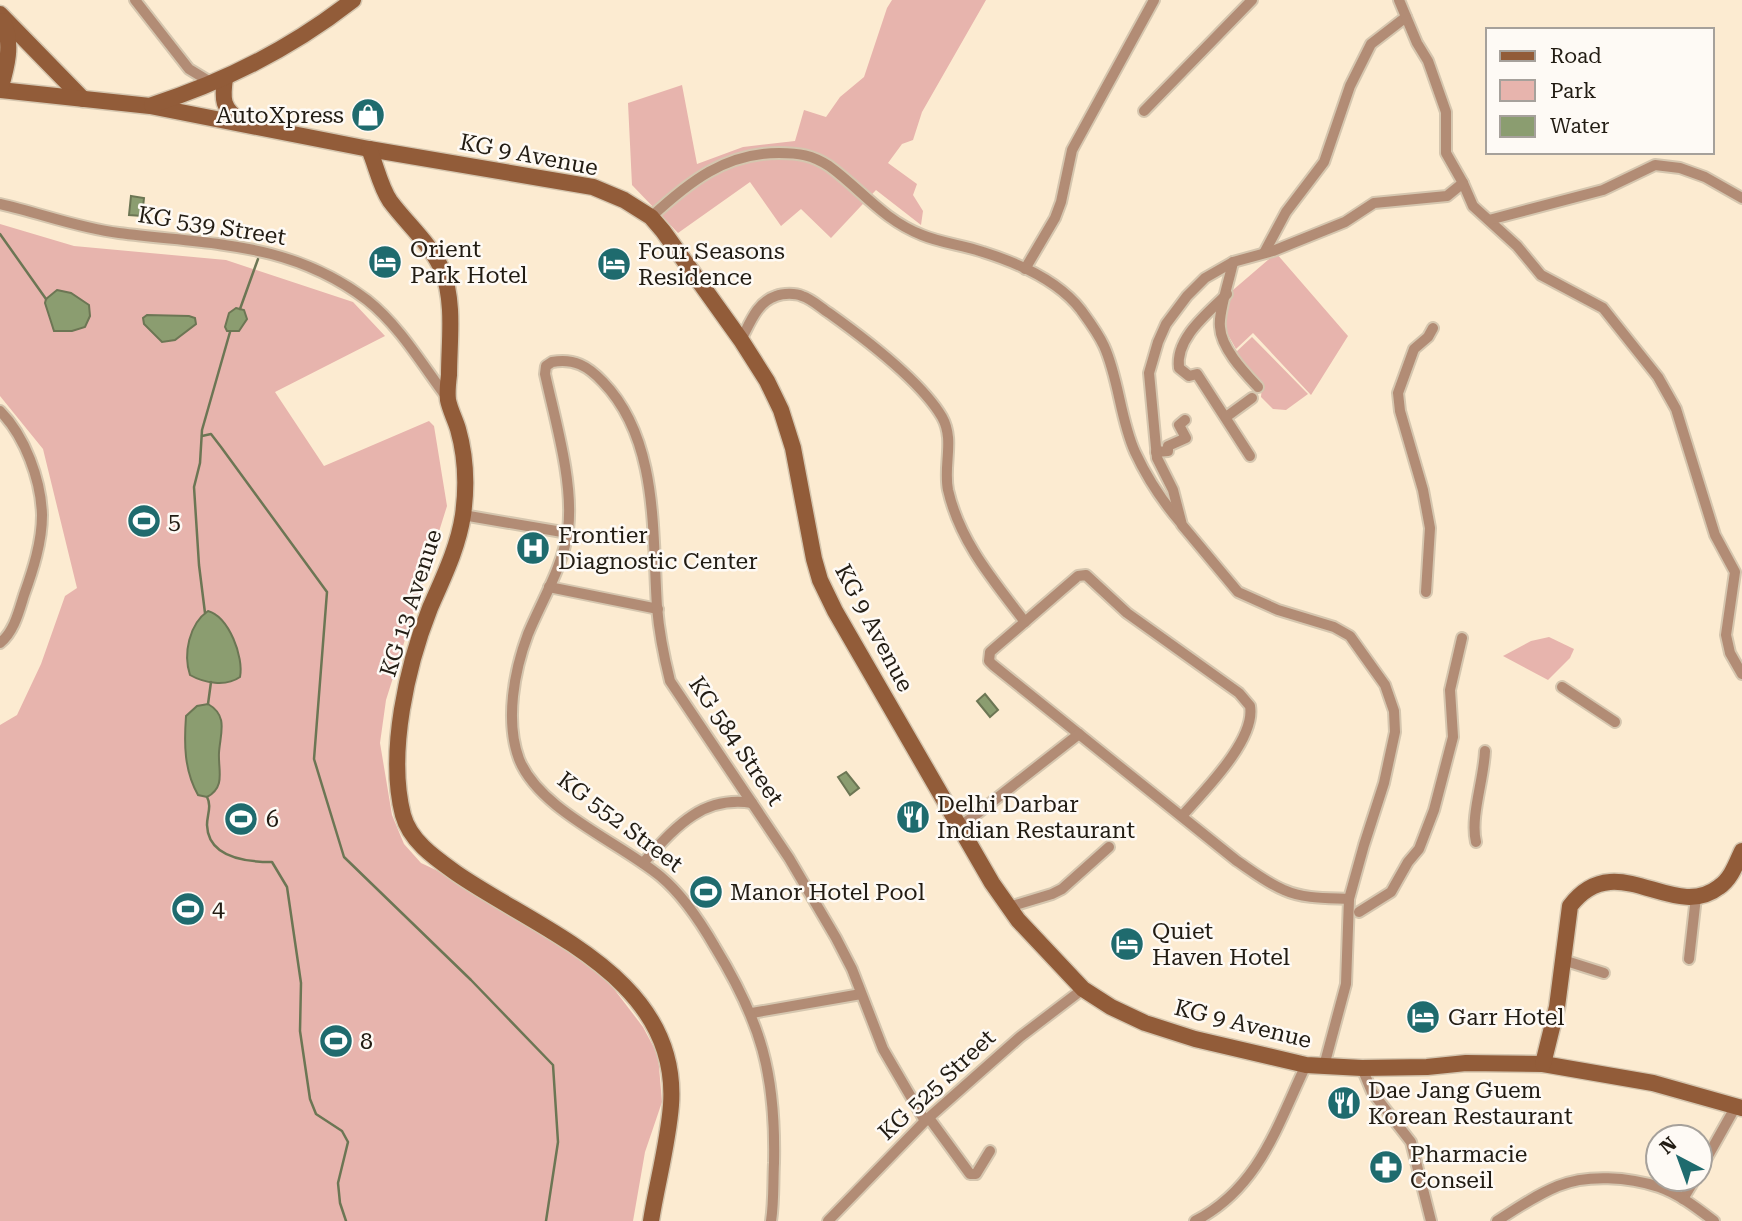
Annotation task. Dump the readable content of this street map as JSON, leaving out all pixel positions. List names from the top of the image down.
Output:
{
  "streets": {
    "main road": ["KG 9 Avenue", "KG 13 Avenue"],
    "street": [
      "KG 539 Street",
      "KG 584 Street",
      "KG 552 Street",
      "KG 525 Street"
    ]
  },
  "crossings": [
    ["KG 9 Avenue", "KG 13 Avenue"],
    ["KG 9 Avenue", "KG 525 Street"],
    ["KG 539 Street", "KG 13 Avenue"],
    ["KG 584 Street", "KG 552 Street"],
    ["KG 584 Street", "KG 525 Street"]
  ],
  "places": {
    "shop": ["AutoXpress"],
    "hotel": [
      "Orient Park Hotel",
      "Four Seasons Residence",
      "Quiet Haven Hotel",
      "Garr Hotel"
    ],
    "sports": [
      "5",
      "6",
      "Manor Hotel Pool",
      "4",
      "8"
    ],
    "hospital": ["Frontier Diagnostic Center"],
    "restaurant": ["Delhi Darbar Indian Restaurant", "Dae Jang Guem Korean Restaurant"],
    "pharmacy": ["Pharmacie Conseil"]
  },
  "legend": ["Road", "Park", "Water"],
  "north": "top left"
}
